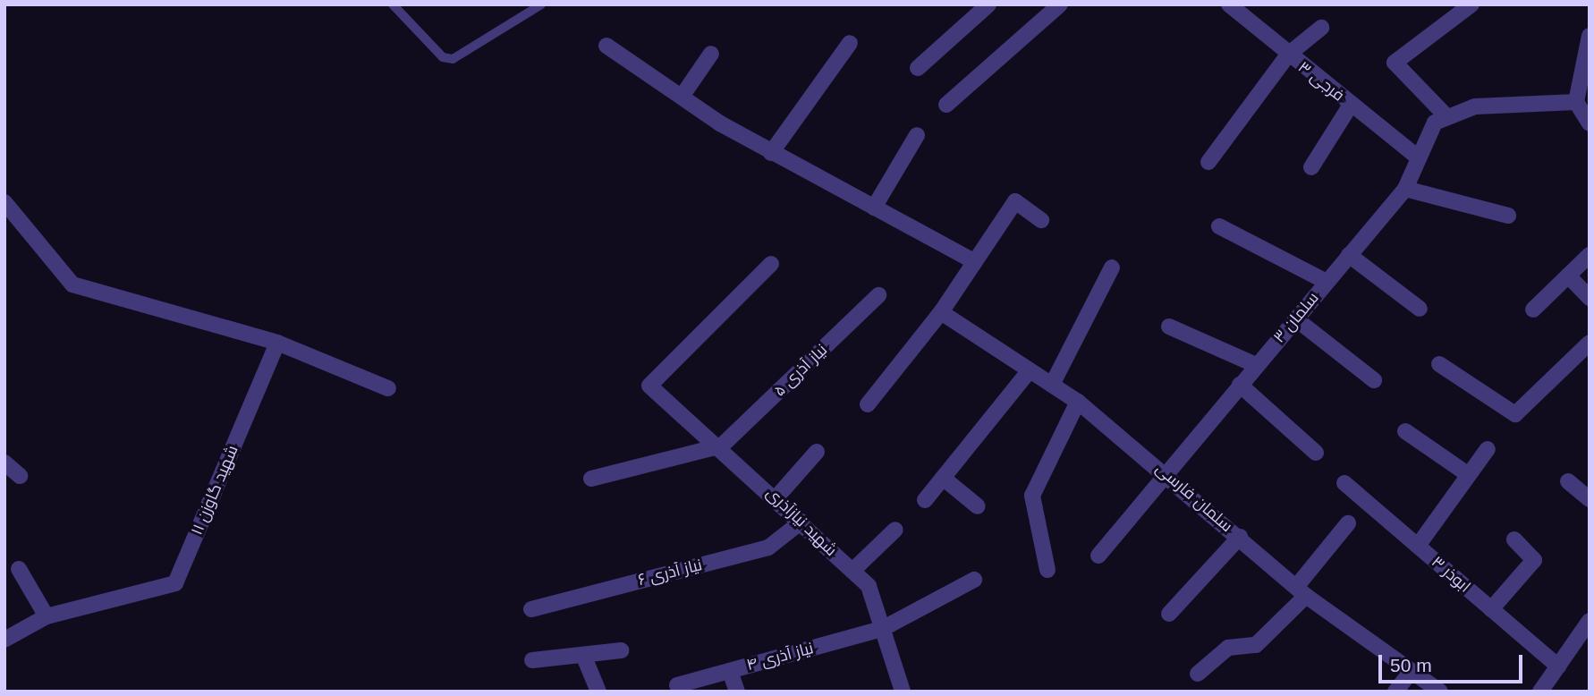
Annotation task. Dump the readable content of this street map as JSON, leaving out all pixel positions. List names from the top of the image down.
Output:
{
  "streets": {
    "street": [
      "فرجی ۳",
      "سلمان ۳",
      "نیاز آذری ۵",
      "شهید گاوزن ۱۱",
      "سلمان فارسی",
      "شهید نیازآذری",
      "نیاز آذری ۶",
      "ابوذر ۳",
      "نیاز آذری ۴"
    ]
  },
  "crossings": [
    ["فرجی ۳", "سلمان ۳"],
    ["سلمان ۳", "سلمان فارسی"],
    ["نیاز آذری ۵", "شهید نیازآذری"],
    ["شهید نیازآذری", "نیاز آذری ۶"],
    ["شهید نیازآذری", "نیاز آذری ۴"]
  ],
  "scale_bar": "50 m"
}
